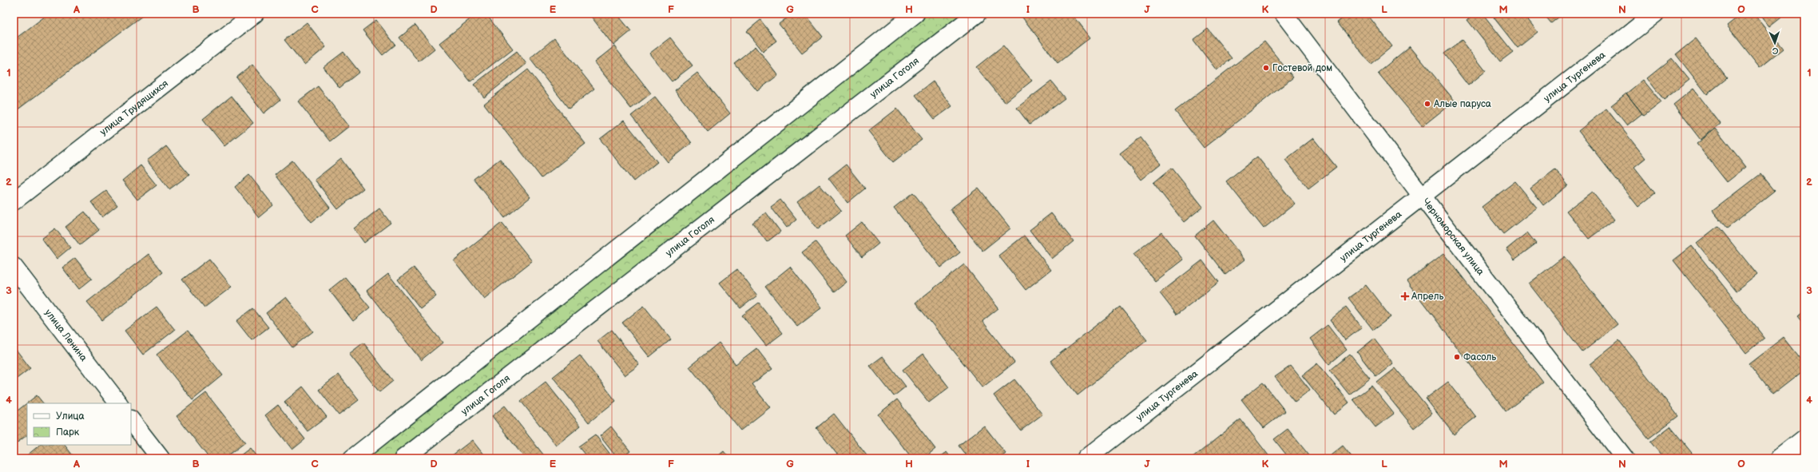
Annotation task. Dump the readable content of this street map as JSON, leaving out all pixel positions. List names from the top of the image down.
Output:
{
  "streets": {
    "street": [
      "улица Тургенева",
      "улица Гоголя",
      "улица Трудящихся",
      "Черноморская улица",
      "улица Ленина"
    ]
  },
  "crossings": [
    ["улица Тургенева", "Черноморская улица"]
  ],
  "places": {
    "other": ["Гостевой дом", "Алые паруса", "Фасоль"],
    "health": ["Апрель"]
  },
  "legend": ["Улица", "Парк"],
  "north": "bottom",
  "grid": {
    "columns": [
      "A",
      "B",
      "C",
      "D",
      "E",
      "F",
      "G",
      "H",
      "I",
      "J",
      "K",
      "L",
      "M",
      "N",
      "O"
    ],
    "rows": [
      "1",
      "2",
      "3",
      "4"
    ]
  }
}
